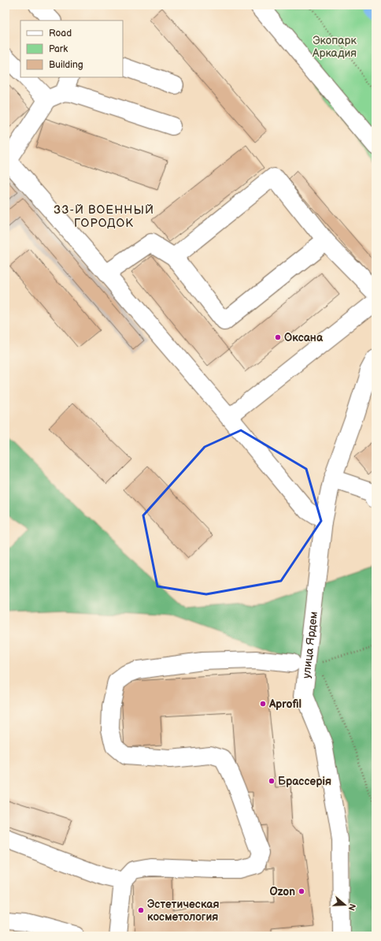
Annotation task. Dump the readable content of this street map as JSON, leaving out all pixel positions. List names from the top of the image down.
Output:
{
  "streets": {
    "street": ["улица Ярдем"]
  },
  "districts": ["33-Й ВОЕННЫЙ ГОРОДОК"],
  "parks": ["Экопарк Аркадия"],
  "places": [
    "Оксана",
    "Aprofil",
    "Брассерiя",
    "Ozon",
    "Эстетическая косметология"
  ],
  "legend": ["Road", "Park", "Building"],
  "north": "right"
}
